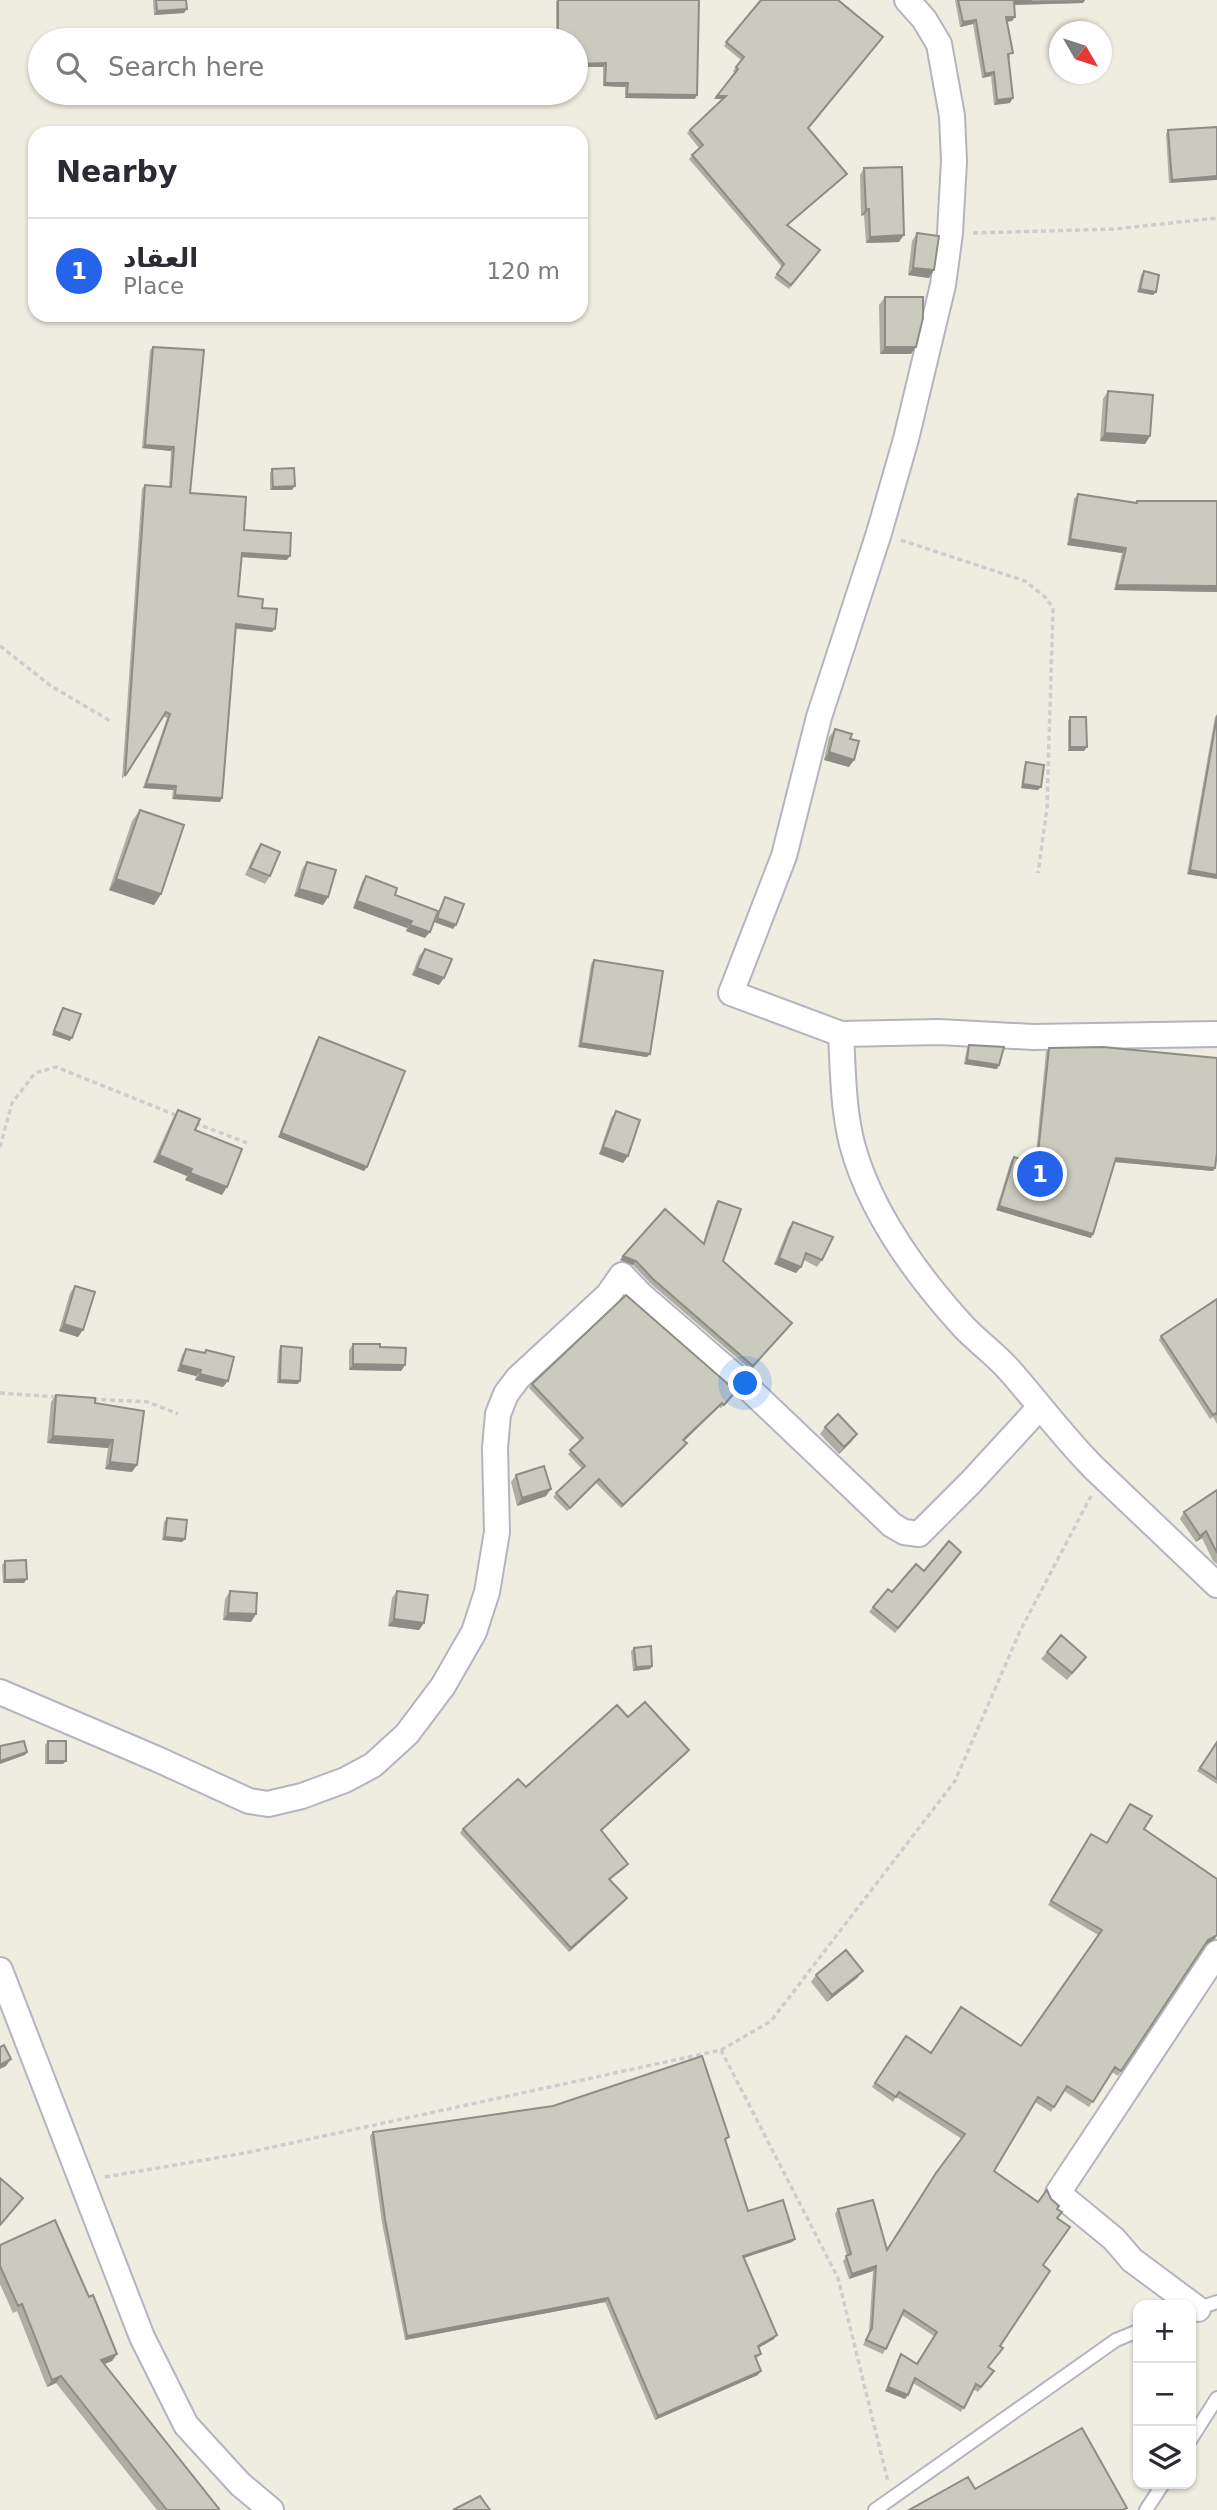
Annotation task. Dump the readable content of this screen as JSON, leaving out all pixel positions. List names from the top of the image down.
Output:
{
  "north": "bottom right",
  "page": {
    "search": "Search here",
    "heading": "Nearby",
    "list": [
      {
        "mark": "1",
        "name": "العقاد",
        "note": "Place",
        "value": "120 m"
      }
    ],
    "pins": "1",
    "map_buttons": ["+", "−"]
  }
}
